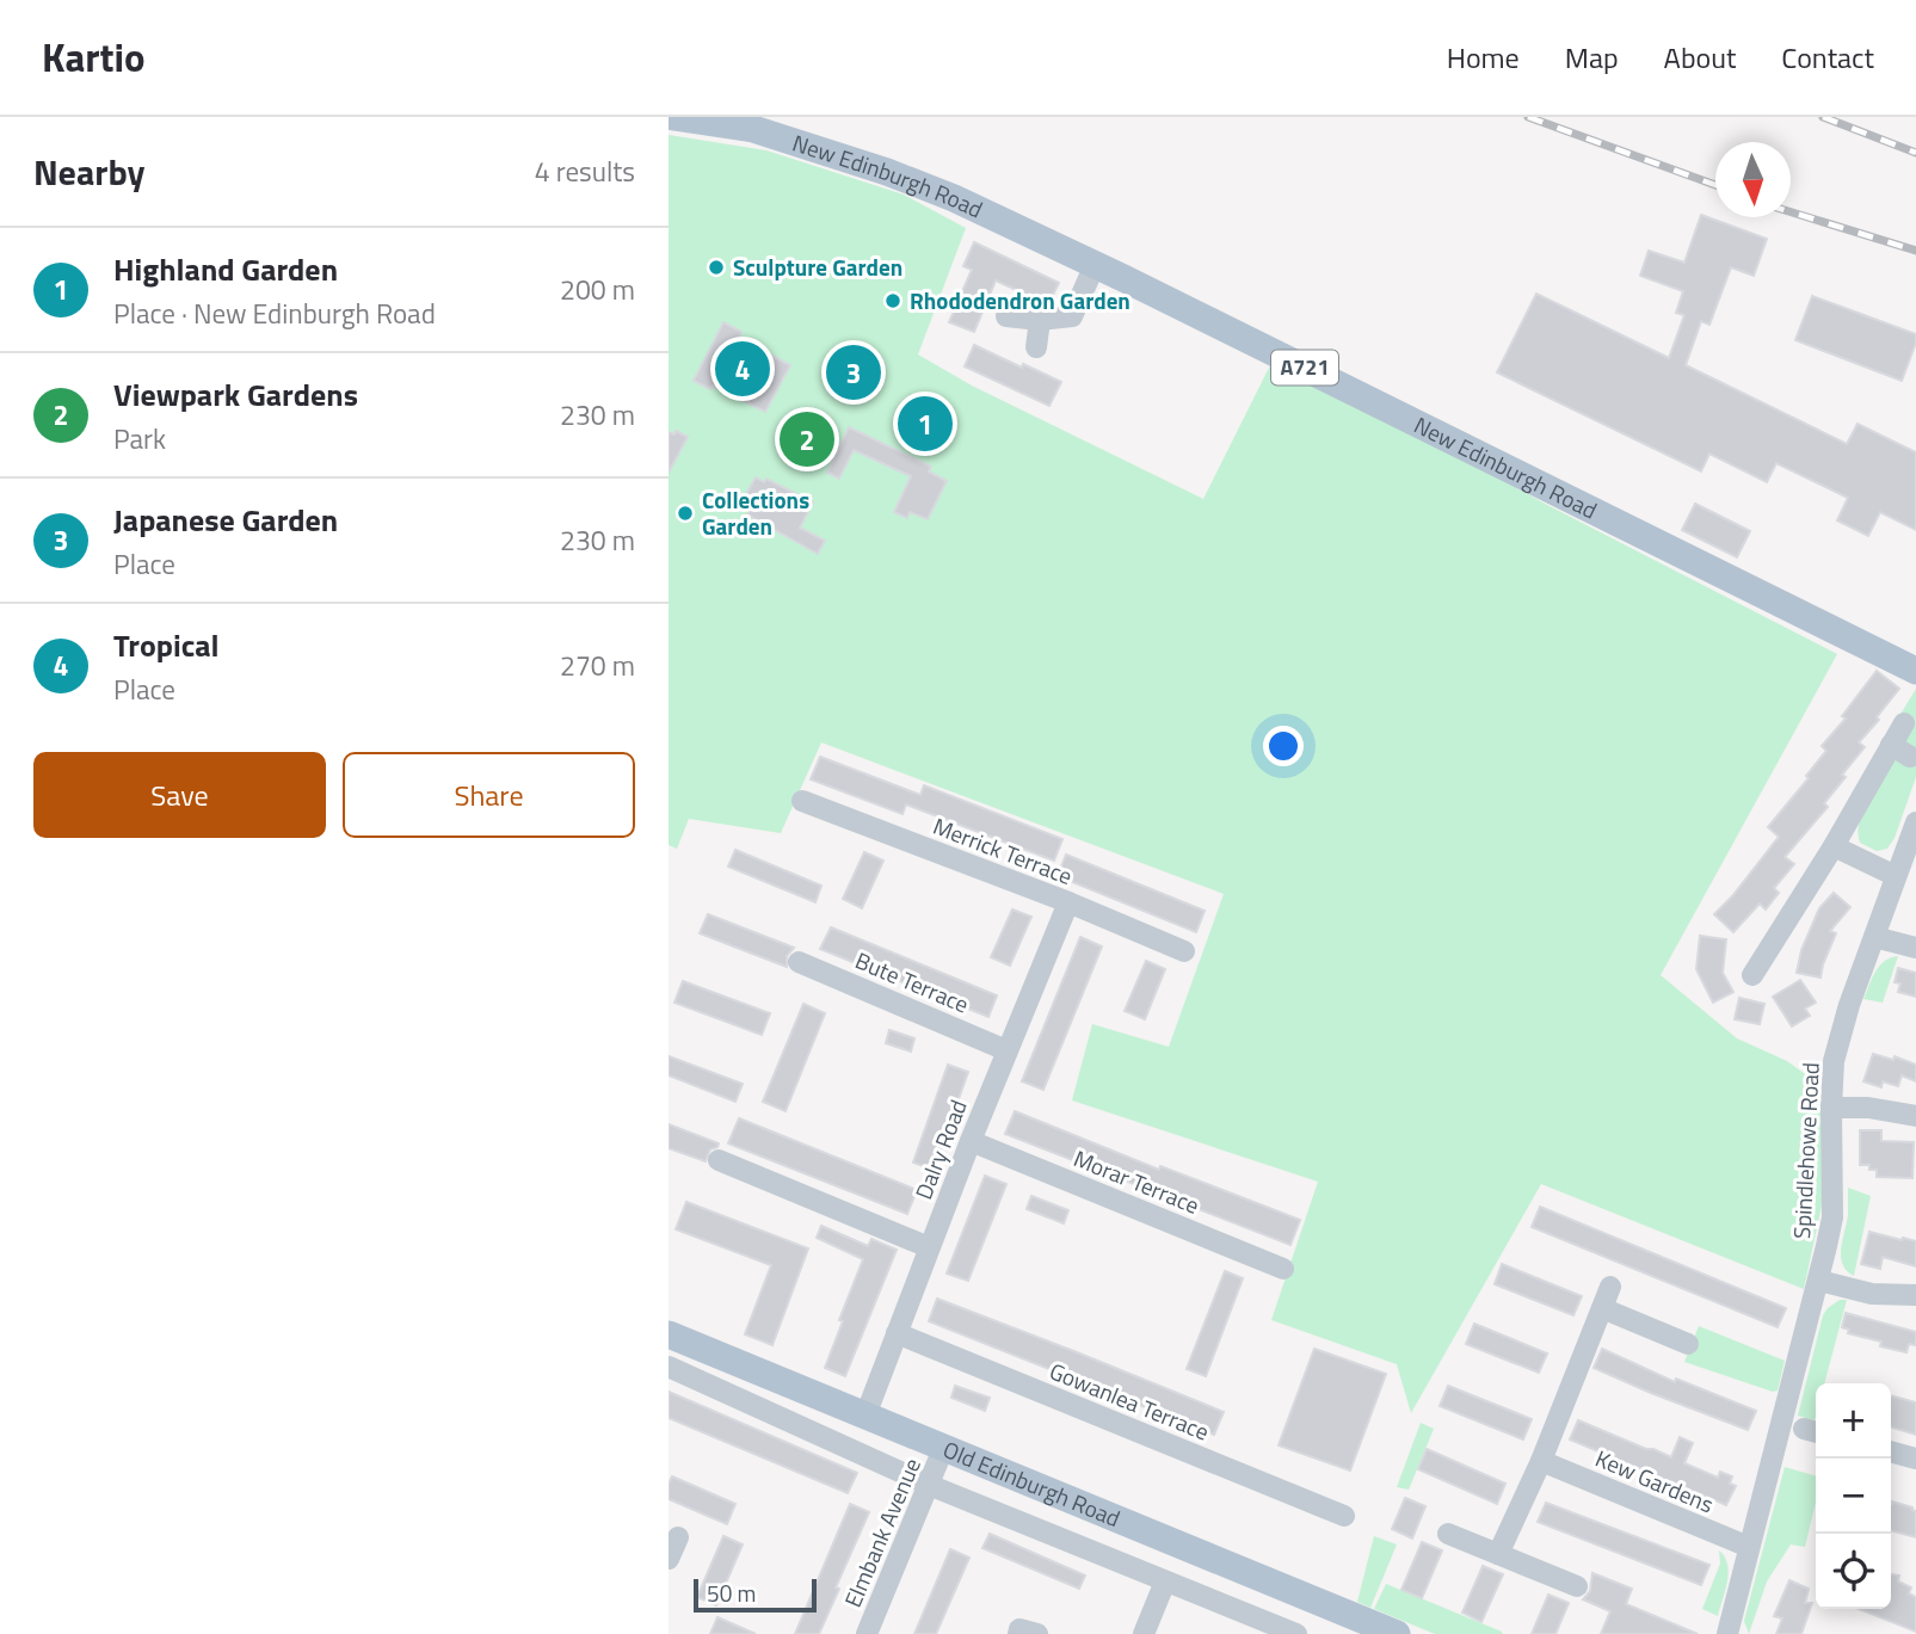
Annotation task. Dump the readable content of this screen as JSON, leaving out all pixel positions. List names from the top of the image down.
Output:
{
  "streets": {
    "main road": ["New Edinburgh Road", "A721", "Old Edinburgh Road"],
    "street": [
      "Merrick Terrace",
      "Bute Terrace",
      "Dalry Road",
      "Spindlehowe Road",
      "Morar Terrace",
      "Gowanlea Terrace",
      "Kew Gardens",
      "Elmbank Avenue"
    ]
  },
  "crossings": [
    ["Merrick Terrace", "Dalry Road"],
    ["Bute Terrace", "Dalry Road"],
    ["Dalry Road", "Morar Terrace"],
    ["Dalry Road", "Gowanlea Terrace"],
    ["Dalry Road", "Old Edinburgh Road"],
    ["Spindlehowe Road", "Kew Gardens"],
    ["Old Edinburgh Road", "Elmbank Avenue"]
  ],
  "places": ["Sculpture Garden", "Rhododendron Garden", "Collections Garden"],
  "scale_bar": "50 m",
  "north": "bottom",
  "page": {
    "header": "Kartio",
    "nav": [
      "Home",
      "Map",
      "About",
      "Contact"
    ],
    "heading": ["Nearby", "4 results"],
    "list": [
      {
        "mark": "1",
        "name": "Highland Garden",
        "note": "Place · New Edinburgh Road",
        "value": "200 m"
      },
      {
        "mark": "2",
        "name": "Viewpark Gardens",
        "note": "Park",
        "value": "230 m"
      },
      {
        "mark": "3",
        "name": "Japanese Garden",
        "note": "Place",
        "value": "230 m"
      },
      {
        "mark": "4",
        "name": "Tropical",
        "note": "Place",
        "value": "270 m"
      }
    ],
    "pins": [
      "4",
      "3",
      "1",
      "2"
    ],
    "buttons": ["Save", "Share"],
    "map_buttons": ["+", "−"],
    "scale": "50 m"
  }
}
